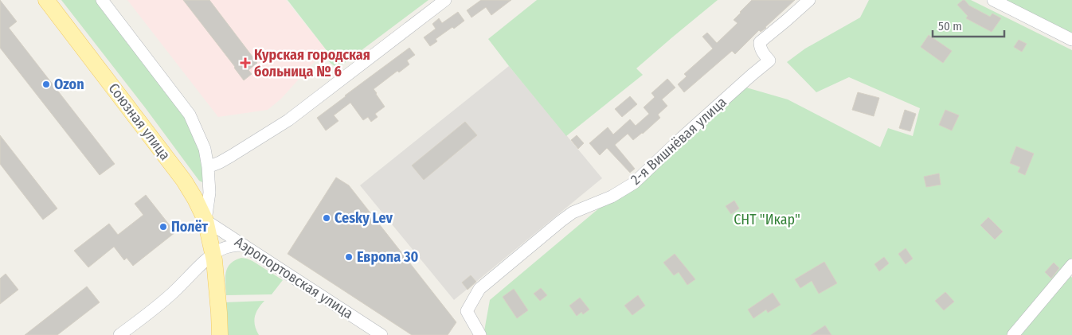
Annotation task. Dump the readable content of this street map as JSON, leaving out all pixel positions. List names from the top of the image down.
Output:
{
  "streets": {
    "main road": ["Союзная улица"],
    "street": ["2-я Вишнёвая улица", "Аэропортовская улица"]
  },
  "crossings": [
    ["Союзная улица", "Аэропортовская улица"]
  ],
  "parks": ["СНТ \"Икар\""],
  "places": {
    "health": ["Курская городская больница № 6"],
    "other": [
      "Ozon",
      "Cesky Lev",
      "Полёт",
      "Европа 30"
    ]
  },
  "scale_bar": "50 m"
}
